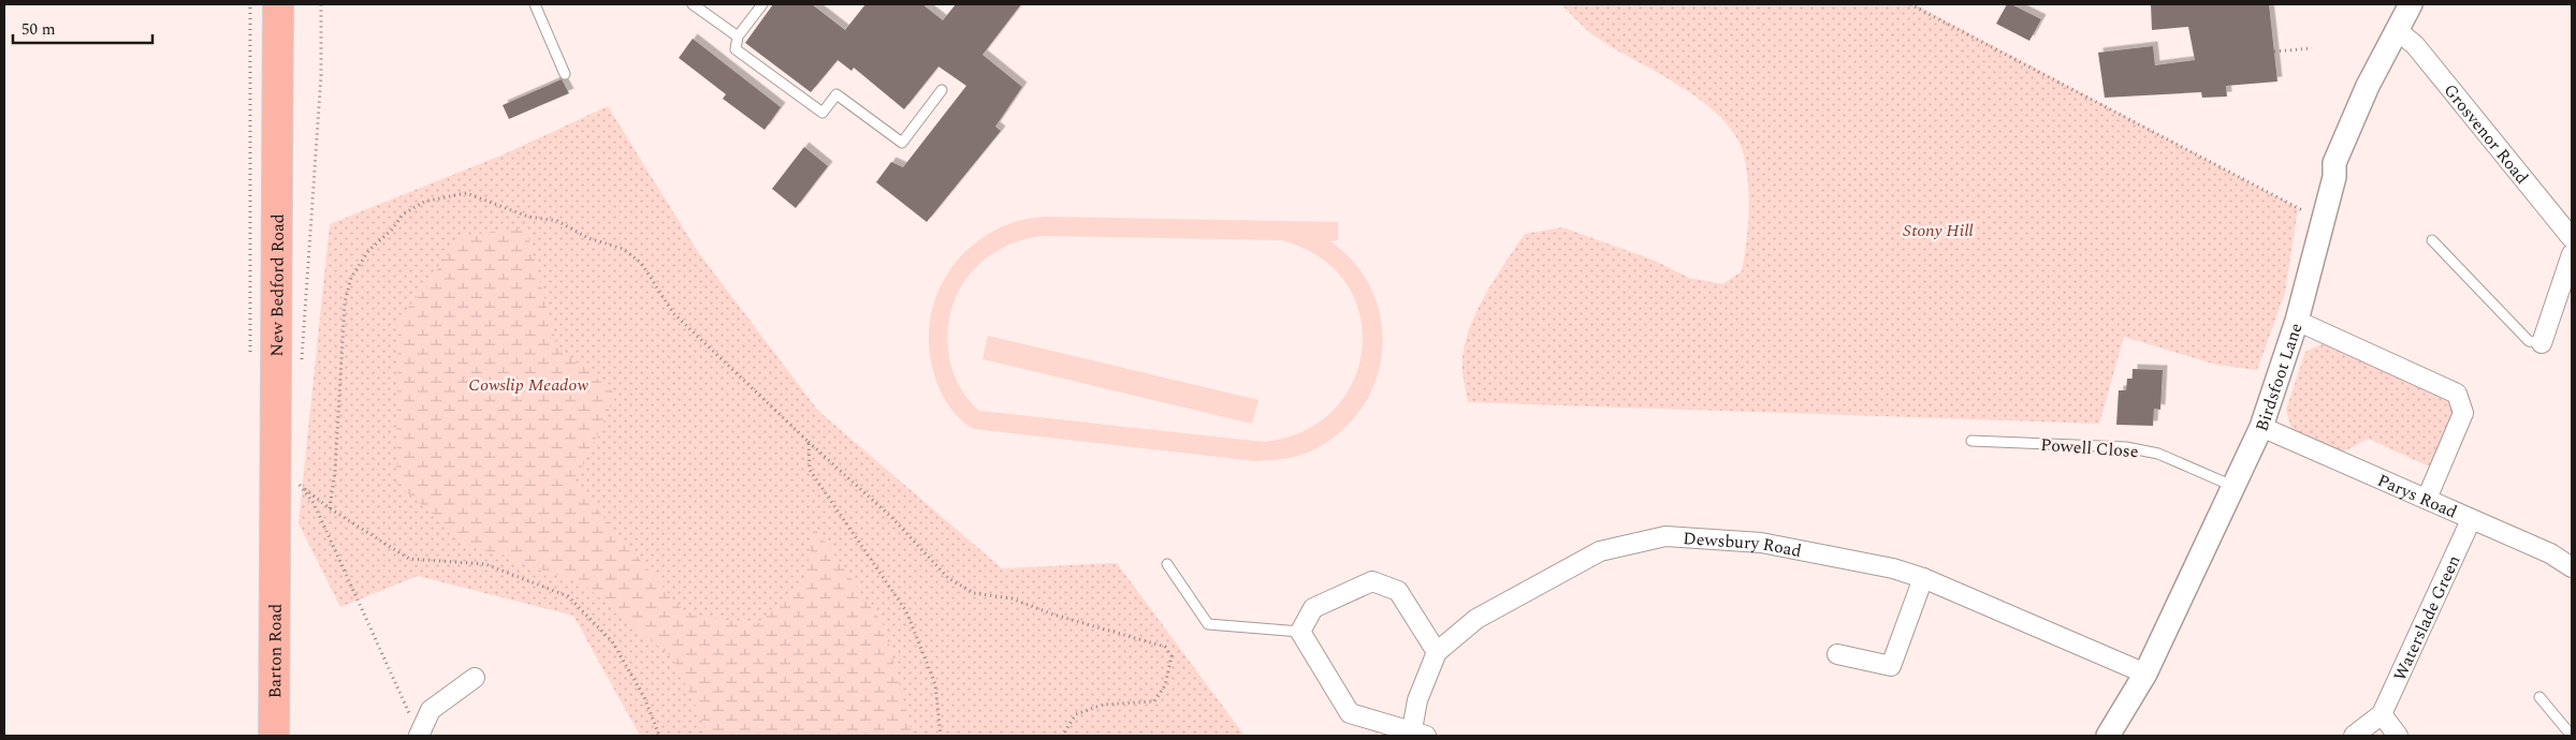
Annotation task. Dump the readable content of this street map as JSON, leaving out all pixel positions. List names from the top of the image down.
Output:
{
  "streets": {
    "highway": ["New Bedford Road", "Barton Road"],
    "street": [
      "Grosvenor Road",
      "Birdsfoot Lane",
      "Parys Road",
      "Dewsbury Road",
      "Waterslade Green"
    ],
    "lane": ["Powell Close"]
  },
  "crossings": [
    ["Grosvenor Road", "Birdsfoot Lane"],
    ["New Bedford Road", "Barton Road"],
    ["Birdsfoot Lane", "Powell Close"],
    ["Birdsfoot Lane", "Parys Road"],
    ["Birdsfoot Lane", "Dewsbury Road"],
    ["Parys Road", "Waterslade Green"]
  ],
  "parks": ["Stony Hill", "Cowslip Meadow"],
  "scale_bar": "50 m"
}
